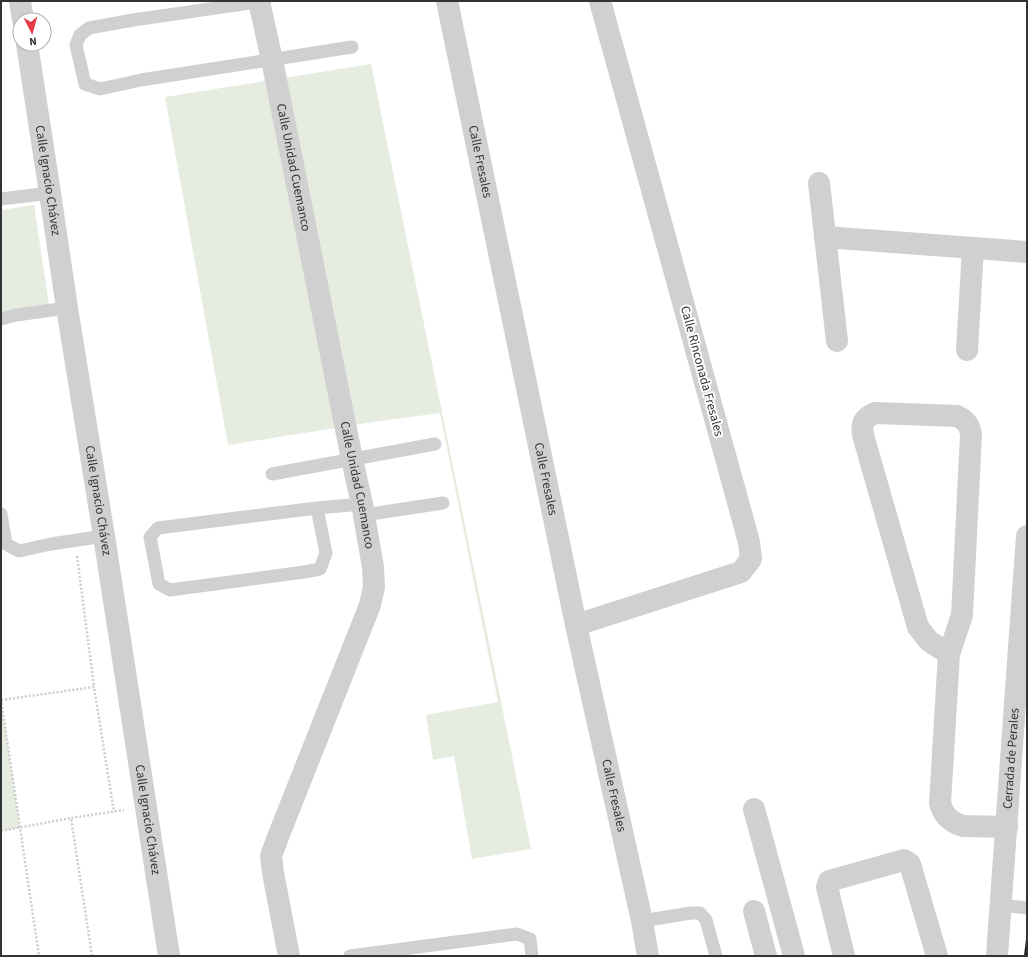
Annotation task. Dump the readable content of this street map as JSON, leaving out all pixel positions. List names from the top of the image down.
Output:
{
  "streets": {
    "street": [
      "Calle Fresales",
      "Calle Unidad Cuemanco",
      "Calle Ignacio Chávez",
      "Calle Rinconada Fresales",
      "Cerrada de Perales"
    ]
  },
  "crossings": [
    ["Calle Fresales", "Calle Rinconada Fresales"]
  ],
  "north": "bottom"
}
